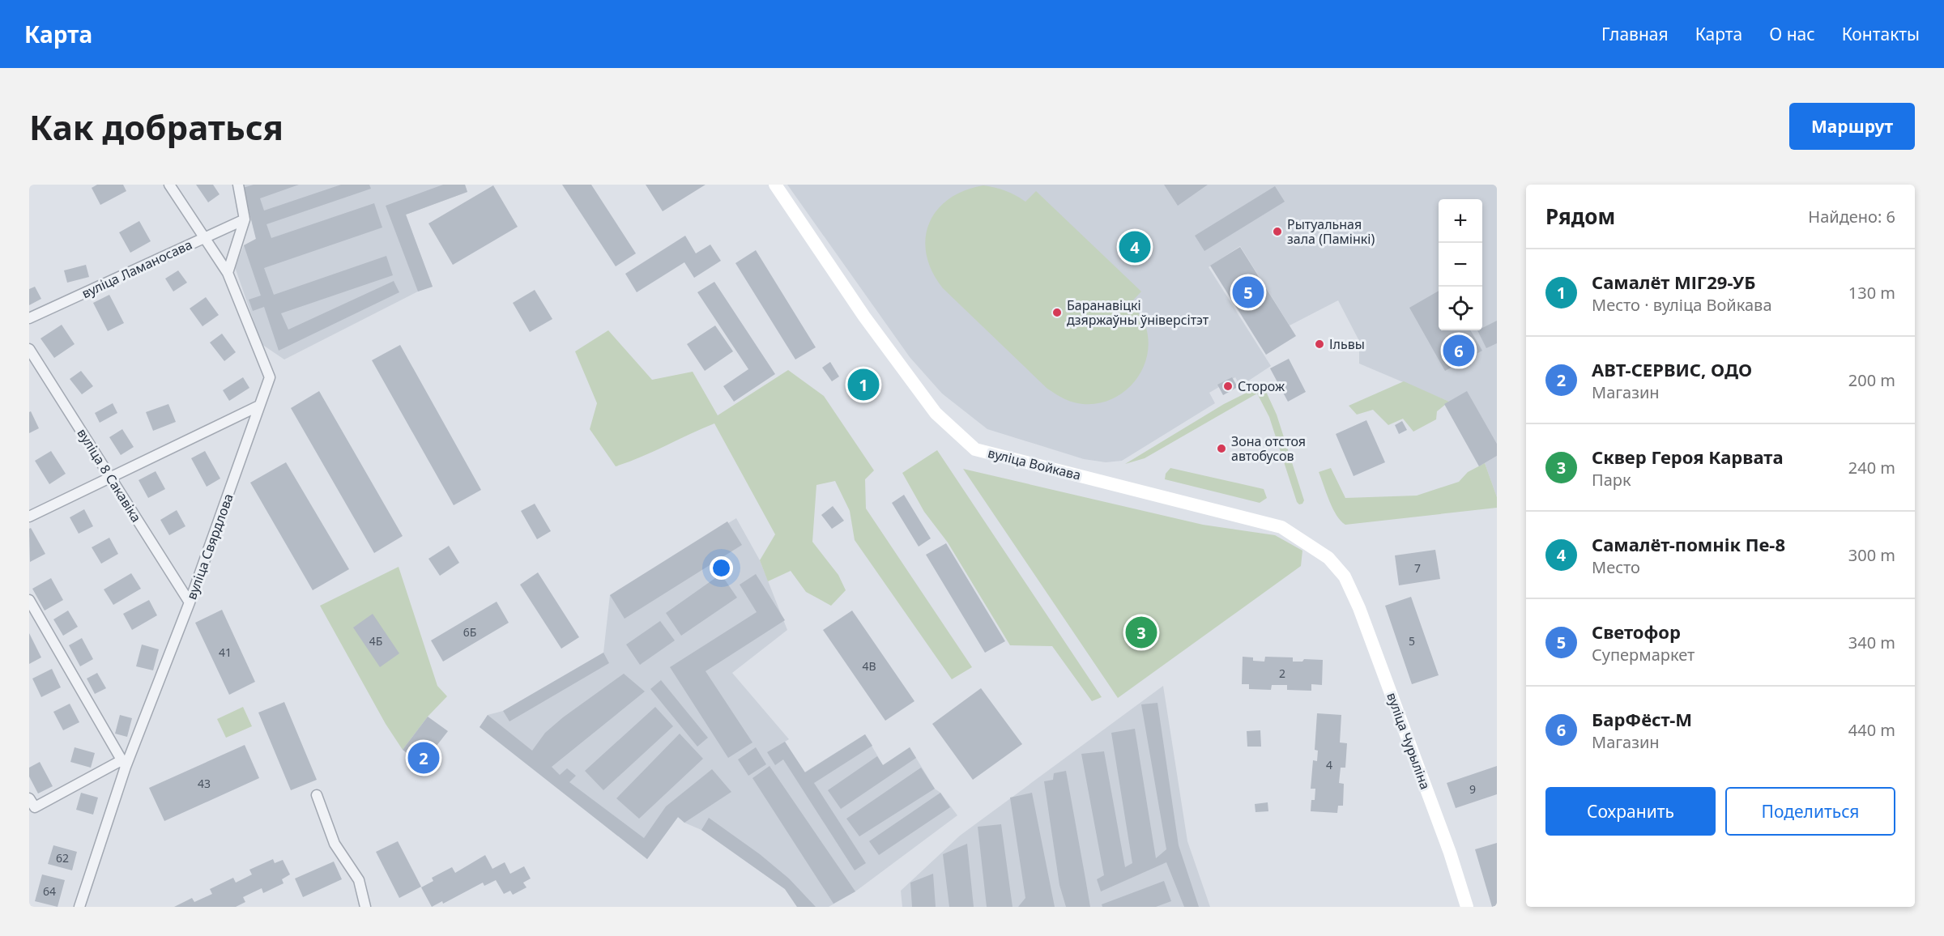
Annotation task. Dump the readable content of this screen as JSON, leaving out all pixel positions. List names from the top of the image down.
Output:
{
  "streets": {
    "main road": ["вуліца Войкава", "вуліца Чурыліна"],
    "street": ["вуліца Ламаносава", "вуліца 8 Сакавіка", "вуліца Свярдлова"]
  },
  "crossings": [
    ["вуліца Ламаносава", "вуліца Свярдлова"],
    ["вуліца Войкава", "вуліца Чурыліна"],
    ["вуліца 8 Сакавіка", "вуліца Свярдлова"]
  ],
  "places": [
    "Рытуальная зала (Памінкі)",
    "Баранавіцкі дзяржаўны ўніверсітэт",
    "Ільвы",
    "Сторож",
    "Зона отстоя автобусов"
  ],
  "house_numbers": [
    "7",
    "6Б",
    "4Б",
    "5",
    "41",
    "4В",
    "2",
    "4",
    "43",
    "9",
    "62",
    "64"
  ],
  "page": {
    "header": "Карта",
    "nav": [
      "Главная",
      "Карта",
      "О нас",
      "Контакты"
    ],
    "buttons": [
      "Маршрут",
      ["Сохранить", "Поделиться"]
    ],
    "title": "Как добраться",
    "heading": ["Рядом", "Найдено: 6"],
    "map_buttons": ["+", "−"],
    "pins": [
      "4",
      "5",
      "6",
      "1",
      "3",
      "2"
    ],
    "list": [
      {
        "mark": "1",
        "name": "Самалёт МІГ29-УБ",
        "note": "Место · вуліца Войкава",
        "value": "130 m"
      },
      {
        "mark": "2",
        "name": "АВТ-СЕРВИС, ОДО",
        "note": "Магазин",
        "value": "200 m"
      },
      {
        "mark": "3",
        "name": "Сквер Героя Карвата",
        "note": "Парк",
        "value": "240 m"
      },
      {
        "mark": "4",
        "name": "Самалёт-помнік Пе-8",
        "note": "Место",
        "value": "300 m"
      },
      {
        "mark": "5",
        "name": "Светофор",
        "note": "Супермаркет",
        "value": "340 m"
      },
      {
        "mark": "6",
        "name": "БарФёст-М",
        "note": "Магазин",
        "value": "440 m"
      }
    ]
  }
}
